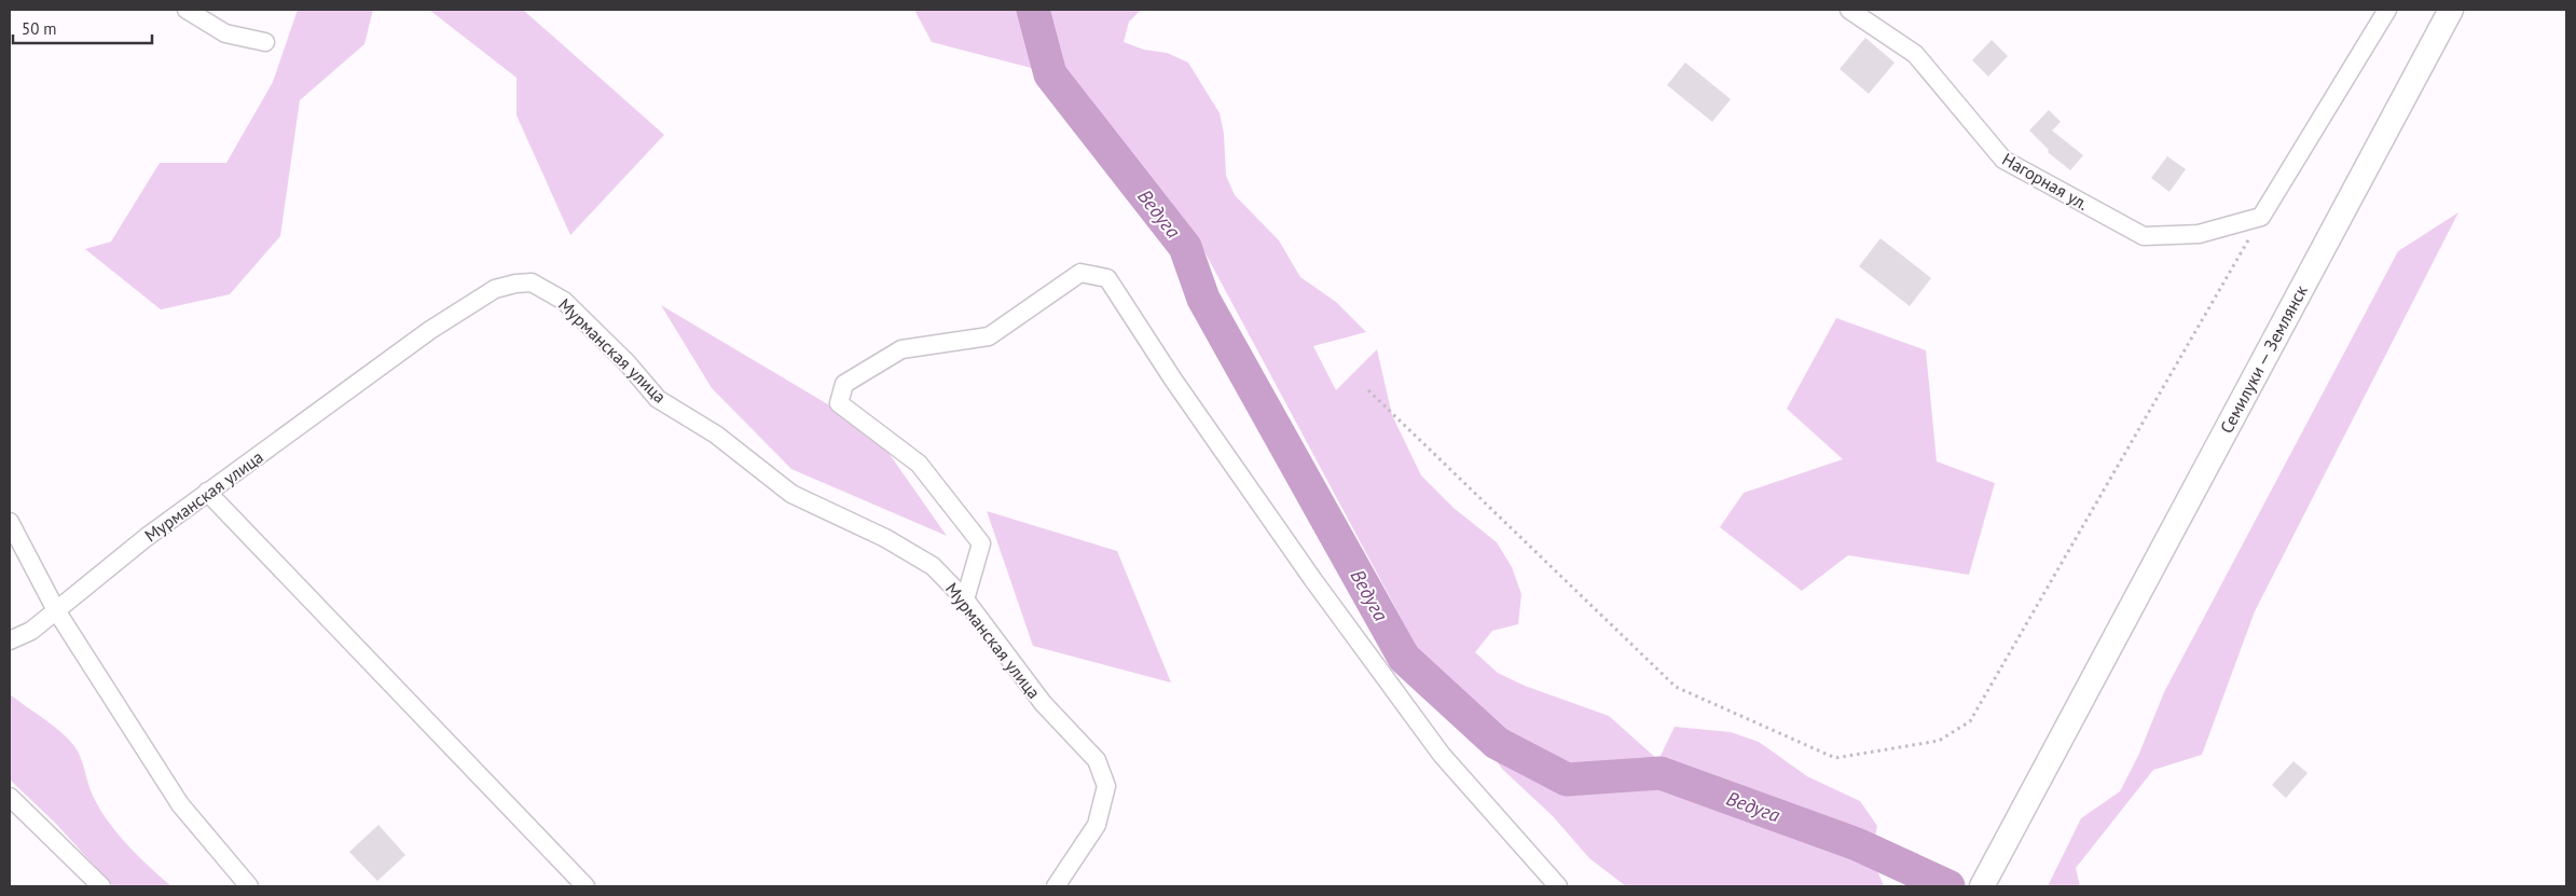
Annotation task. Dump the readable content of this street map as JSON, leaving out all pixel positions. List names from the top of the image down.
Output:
{
  "streets": {
    "main road": ["Семилуки — Землянск"],
    "street": ["Нагорная ул.", "Мурманская улица"]
  },
  "water": ["Ведуга"],
  "scale_bar": "50 m"
}
